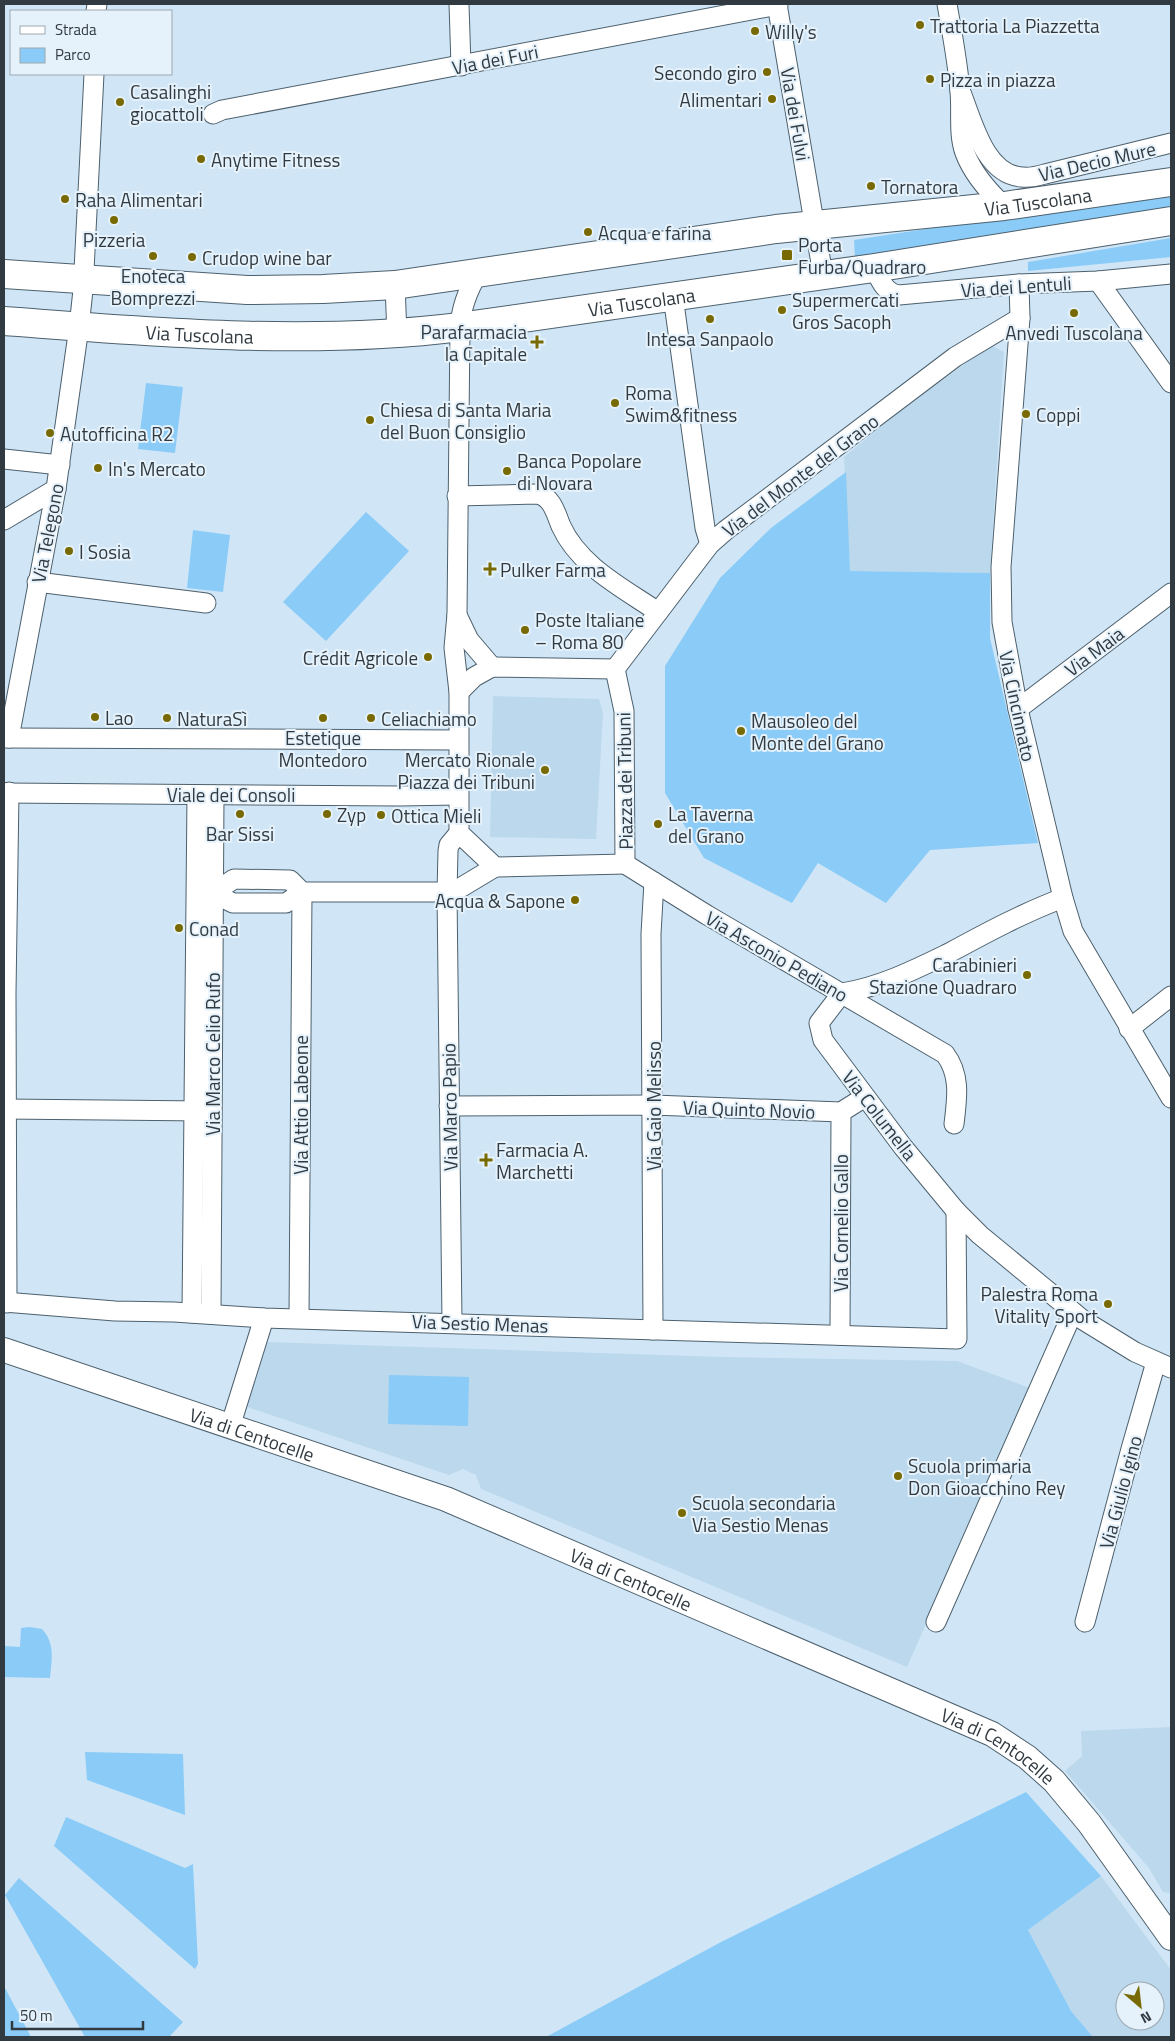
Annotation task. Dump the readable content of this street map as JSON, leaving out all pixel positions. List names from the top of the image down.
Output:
{
  "streets": {
    "main road": ["Via Tuscolana"],
    "street": [
      "Via dei Furi",
      "Via dei Fulvi",
      "Via Decio Mure",
      "Via dei Lentuli",
      "Via del Monte del Grano",
      "Via Telegono",
      "Via Maia",
      "Via Cincinnato",
      "Piazza dei Tribuni",
      "Viale dei Consoli",
      "Via Asconio Pediano",
      "Via Marco Celio Rufo",
      "Via Attio Labeone",
      "Via Gaio Melisso",
      "Via Marco Papio",
      "Via Quinto Novio",
      "Via Columella",
      "Via Cornelio Gallo",
      "Via Sestio Menas",
      "Via di Centocelle",
      "Via Giulio Igino"
    ]
  },
  "crossings": [
    ["Via dei Furi", "Via dei Fulvi"],
    ["Via dei Fulvi", "Via Tuscolana"],
    ["Via Tuscolana", "Via dei Lentuli"],
    ["Via Tuscolana", "Via Telegono"],
    ["Via dei Lentuli", "Via Cincinnato"],
    ["Via del Monte del Grano", "Via Cincinnato"],
    ["Via del Monte del Grano", "Piazza dei Tribuni"],
    ["Via Maia", "Via Cincinnato"],
    ["Piazza dei Tribuni", "Via Asconio Pediano"],
    ["Viale dei Consoli", "Via Marco Celio Rufo"],
    ["Via Asconio Pediano", "Via Gaio Melisso"],
    ["Via Asconio Pediano", "Via Columella"],
    ["Via Marco Celio Rufo", "Via Sestio Menas"],
    ["Via Attio Labeone", "Via Sestio Menas"],
    ["Via Gaio Melisso", "Via Quinto Novio"],
    ["Via Gaio Melisso", "Via Sestio Menas"],
    ["Via Marco Papio", "Via Quinto Novio"],
    ["Via Marco Papio", "Via Sestio Menas"],
    ["Via Quinto Novio", "Via Columella"],
    ["Via Quinto Novio", "Via Cornelio Gallo"],
    ["Via Columella", "Via Sestio Menas"],
    ["Via Columella", "Via Giulio Igino"],
    ["Via Cornelio Gallo", "Via Sestio Menas"]
  ],
  "places": {
    "other": [
      "Trattoria La Piazzetta",
      "Willy's",
      "Secondo giro",
      "Pizza in piazza",
      "Alimentari",
      "Casalinghi giocattoli",
      "Anytime Fitness",
      "Tornatora",
      "Raha Alimentari",
      "Pizzeria",
      "Acqua e farina",
      "Enoteca Bomprezzi",
      "Crudop wine bar",
      "Supermercati Gros Sacoph",
      "Anvedi Tuscolana",
      "Intesa Sanpaolo",
      "Roma Swim&fitness",
      "Coppi",
      "Chiesa di Santa Maria del Buon Consiglio",
      "Autofficina R2",
      "In's Mercato",
      "Banca Popolare di Novara",
      "I Sosia",
      "Poste Italiane – Roma 80",
      "Crédit Agricole",
      "Lao",
      "NaturaSì",
      "Estetique Montedoro",
      "Celiachiamo",
      "Mausoleo del Monte del Grano",
      "Mercato Rionale Piazza dei Tribuni",
      "Bar Sissi",
      "Zyp",
      "Ottica Mieli",
      "La Taverna del Grano",
      "Acqua & Sapone",
      "Conad",
      "Carabinieri Stazione Quadraro",
      "Palestra Roma Vitality Sport",
      "Scuola primaria Don Gioacchino Rey",
      "Scuola secondaria Via Sestio Menas"
    ],
    "transit": ["Porta Furba/Quadraro"],
    "health": ["Parafarmacia la Capitale", "Pulker Farma", "Farmacia A. Marchetti"]
  },
  "legend": ["Strada", "Parco"],
  "scale_bar": "50 m",
  "north": "bottom right"
}
